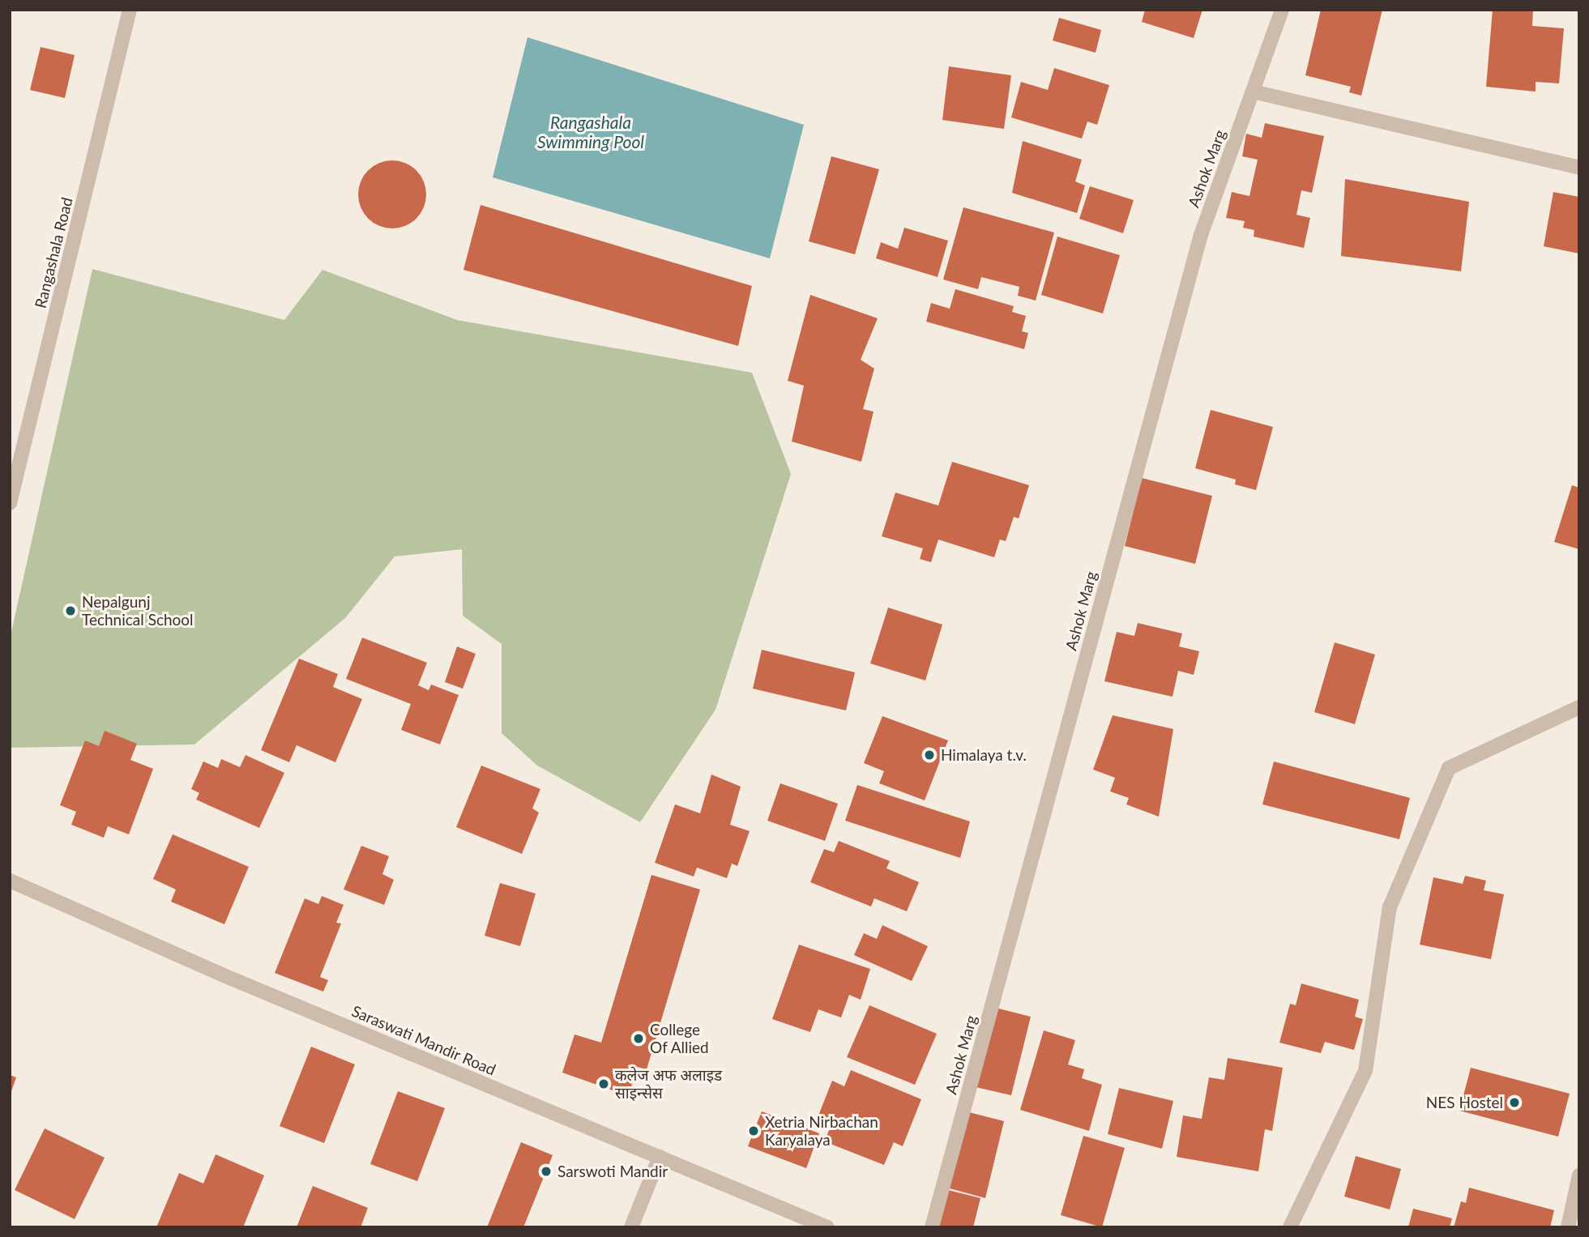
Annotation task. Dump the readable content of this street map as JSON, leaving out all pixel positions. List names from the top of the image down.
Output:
{
  "streets": {
    "street": ["Ashok Marg", "Rangashala Road", "Saraswati Mandir Road"]
  },
  "water": ["Rangashala Swimming Pool"],
  "places": [
    "Nepalgunj Technical School",
    "Himalaya t.v.",
    "College Of Allied",
    "कलेज अफ अलाइड साइन्सेस",
    "NES Hostel",
    "Xetria Nirbachan Karyalaya",
    "Sarswoti Mandir"
  ]
}
